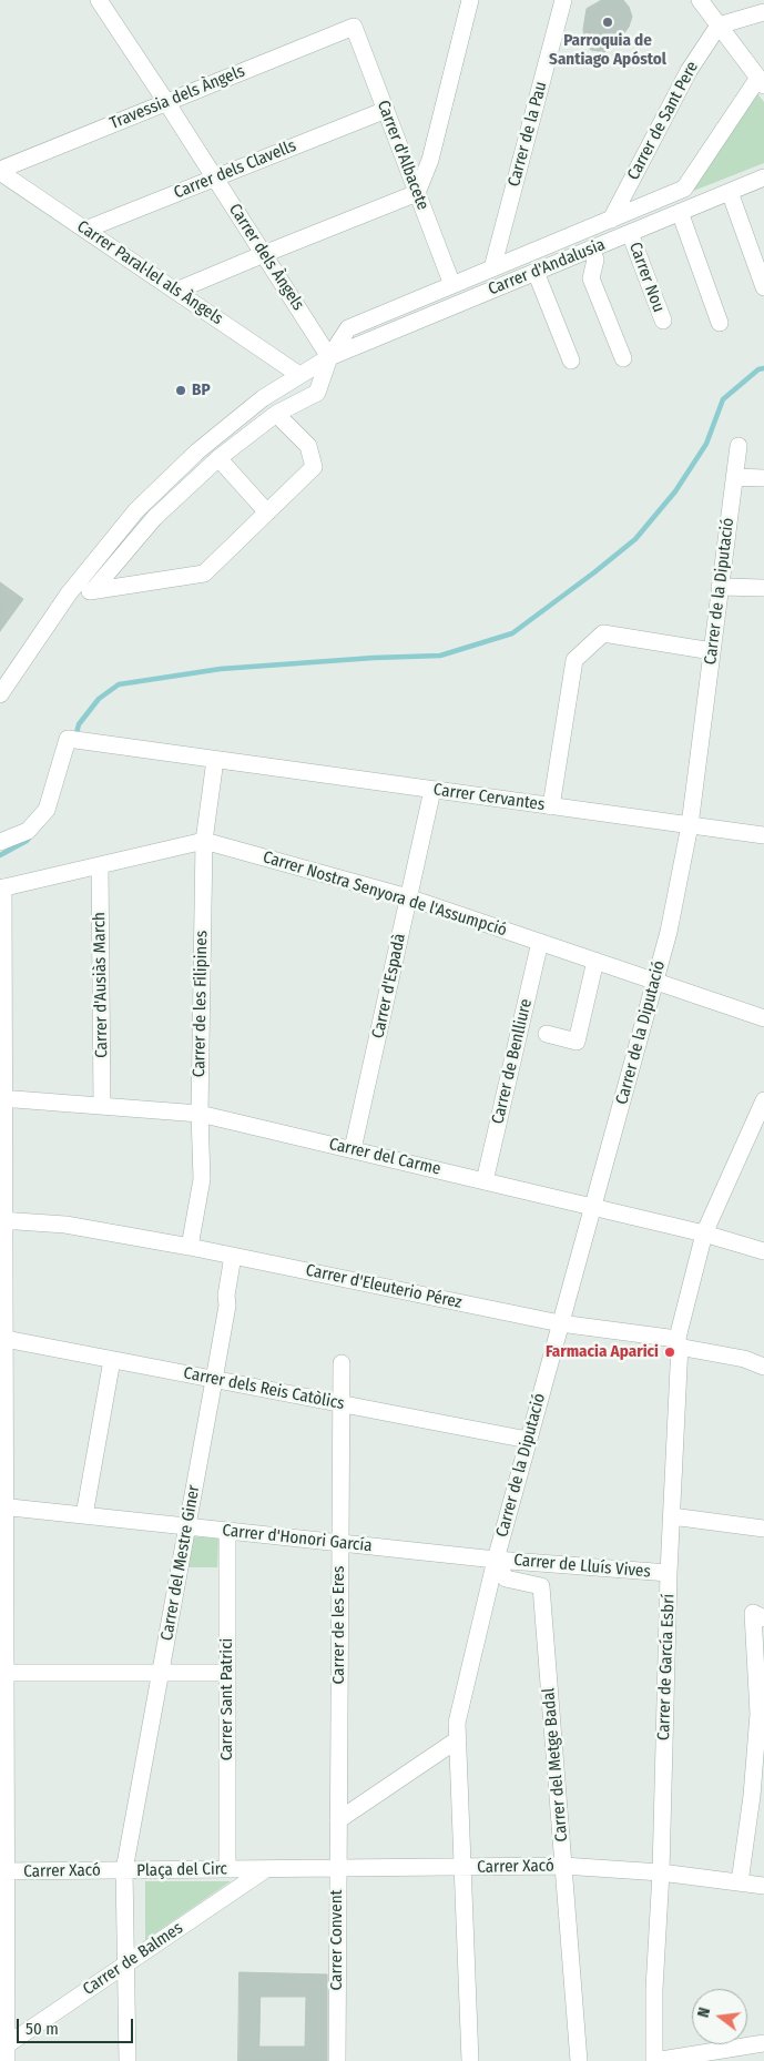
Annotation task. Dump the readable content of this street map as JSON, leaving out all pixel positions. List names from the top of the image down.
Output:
{
  "streets": {
    "street": [
      "Travessia dels Àngels",
      "Carrer de Sant Pere",
      "Carrer de la Pau",
      "Carrer d'Albacete",
      "Carrer dels Clavells",
      "Carrer dels Àngels",
      "Carrer d'Andalusia",
      "Carrer Paral·lel als Àngels",
      "Carrer Nou",
      "Carrer de la Diputació",
      "Carrer Cervantes",
      "Carrer Nostra Senyora de l'Assumpció",
      "Carrer d'Ausiàs March",
      "Carrer d'Espadà",
      "Carrer de les Filipines",
      "Carrer de Benlliure",
      "Carrer del Carme",
      "Carrer d'Eleuterio Pérez",
      "Carrer dels Reis Catòlics",
      "Carrer d'Honori García",
      "Carrer del Mestre Giner",
      "Carrer de Lluís Vives",
      "Carrer de les Eres",
      "Carrer de García Esbrí",
      "Carrer Sant Patrici",
      "Carrer del Metge Badal",
      "Carrer Xacó",
      "Plaça del Circ",
      "Carrer Convent",
      "Carrer de Balmes"
    ]
  },
  "crossings": [
    ["Travessia dels Àngels", "Carrer d'Albacete"],
    ["Travessia dels Àngels", "Carrer dels Àngels"],
    ["Travessia dels Àngels", "Carrer Paral·lel als Àngels"],
    ["Carrer de Sant Pere", "Carrer d'Andalusia"],
    ["Carrer de la Pau", "Carrer d'Andalusia"],
    ["Carrer d'Albacete", "Carrer dels Clavells"],
    ["Carrer d'Albacete", "Carrer d'Andalusia"],
    ["Carrer dels Clavells", "Carrer dels Àngels"],
    ["Carrer dels Clavells", "Carrer Paral·lel als Àngels"],
    ["Carrer dels Àngels", "Carrer d'Andalusia"],
    ["Carrer d'Andalusia", "Carrer Paral·lel als Àngels"],
    ["Carrer d'Andalusia", "Carrer Nou"],
    ["Carrer de la Diputació", "Carrer Cervantes"],
    ["Carrer de la Diputació", "Carrer Nostra Senyora de l'Assumpció"],
    ["Carrer de la Diputació", "Carrer del Carme"],
    ["Carrer de la Diputació", "Carrer d'Eleuterio Pérez"],
    ["Carrer de la Diputació", "Carrer dels Reis Catòlics"],
    ["Carrer de la Diputació", "Carrer d'Honori García"],
    ["Carrer de la Diputació", "Carrer de Lluís Vives"],
    ["Carrer de la Diputació", "Carrer del Metge Badal"],
    ["Carrer de la Diputació", "Carrer Xacó"],
    ["Carrer Cervantes", "Carrer d'Espadà"],
    ["Carrer Cervantes", "Carrer de les Filipines"],
    ["Carrer Nostra Senyora de l'Assumpció", "Carrer d'Ausiàs March"],
    ["Carrer Nostra Senyora de l'Assumpció", "Carrer d'Espadà"],
    ["Carrer Nostra Senyora de l'Assumpció", "Carrer de les Filipines"],
    ["Carrer Nostra Senyora de l'Assumpció", "Carrer de Benlliure"],
    ["Carrer d'Ausiàs March", "Carrer del Carme"],
    ["Carrer d'Espadà", "Carrer del Carme"],
    ["Carrer de les Filipines", "Carrer del Carme"],
    ["Carrer de les Filipines", "Carrer d'Eleuterio Pérez"],
    ["Carrer de Benlliure", "Carrer del Carme"],
    ["Carrer del Carme", "Carrer de García Esbrí"],
    ["Carrer d'Eleuterio Pérez", "Carrer del Mestre Giner"],
    ["Carrer d'Eleuterio Pérez", "Carrer de García Esbrí"],
    ["Carrer dels Reis Catòlics", "Carrer del Mestre Giner"],
    ["Carrer dels Reis Catòlics", "Carrer de les Eres"],
    ["Carrer d'Honori García", "Carrer del Mestre Giner"],
    ["Carrer d'Honori García", "Carrer de Lluís Vives"],
    ["Carrer d'Honori García", "Carrer de les Eres"],
    ["Carrer d'Honori García", "Carrer Sant Patrici"],
    ["Carrer d'Honori García", "Carrer del Metge Badal"],
    ["Carrer del Mestre Giner", "Carrer Xacó"],
    ["Carrer del Mestre Giner", "Plaça del Circ"],
    ["Carrer de Lluís Vives", "Carrer de García Esbrí"],
    ["Carrer de Lluís Vives", "Carrer del Metge Badal"],
    ["Carrer de les Eres", "Carrer Convent"],
    ["Carrer de García Esbrí", "Carrer Xacó"],
    ["Carrer Sant Patrici", "Plaça del Circ"],
    ["Carrer del Metge Badal", "Carrer Xacó"],
    ["Carrer Xacó", "Plaça del Circ"],
    ["Carrer Xacó", "Carrer Convent"],
    ["Carrer Xacó", "Carrer de Balmes"],
    ["Plaça del Circ", "Carrer de Balmes"]
  ],
  "places": ["Parroquia de Santiago Apóstol", "BP", "Farmacia Aparici"],
  "scale_bar": "50 m",
  "north": "left"
}
